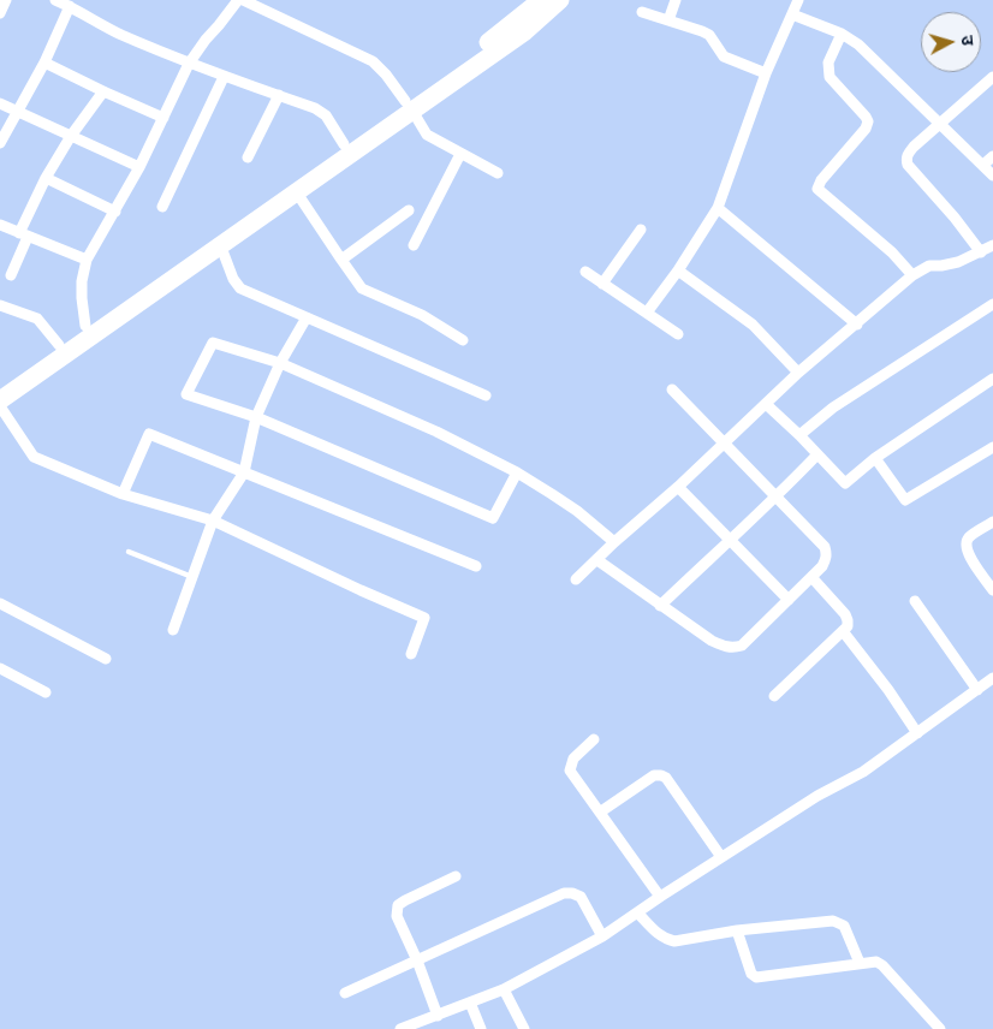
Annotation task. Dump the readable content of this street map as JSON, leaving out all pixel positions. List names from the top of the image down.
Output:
{
  "north": "right"
}
